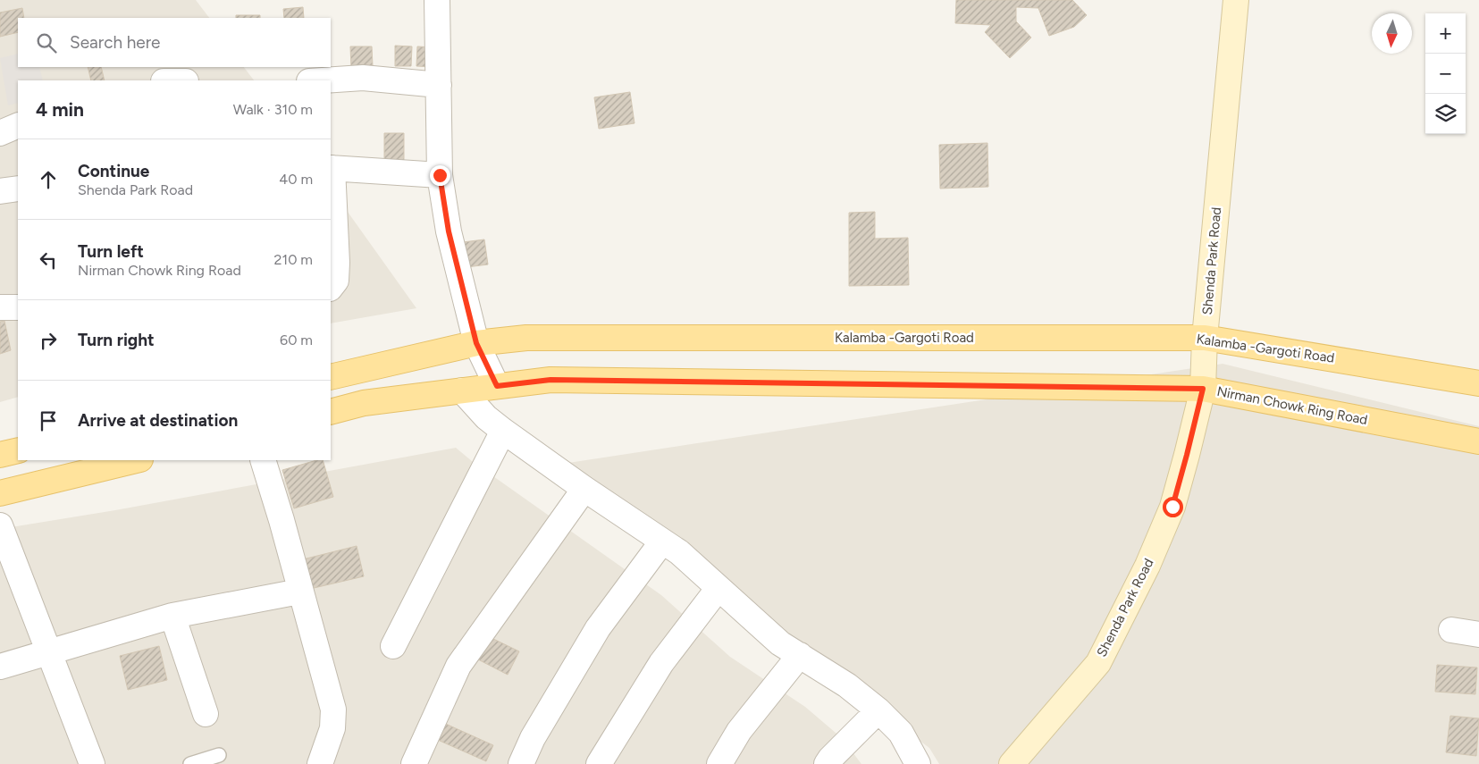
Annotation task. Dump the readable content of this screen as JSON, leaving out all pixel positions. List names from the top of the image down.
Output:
{
  "streets": {
    "main road": ["Shenda Park Road", "Kalamba -Gargoti Road", "Nirman Chowk Ring Road"]
  },
  "crossings": [
    ["Shenda Park Road", "Kalamba -Gargoti Road"],
    ["Shenda Park Road", "Nirman Chowk Ring Road"]
  ],
  "north": "bottom",
  "page": {
    "map_buttons": ["+", "−"],
    "search": "Search here",
    "heading": ["4 min", "Walk · 310 m"],
    "list": [
      ["Continue", "Shenda Park Road", "40 m"],
      ["Turn left", "Nirman Chowk Ring Road", "210 m"],
      ["Turn right", "60 m"],
      "Arrive at destination"
    ]
  }
}
